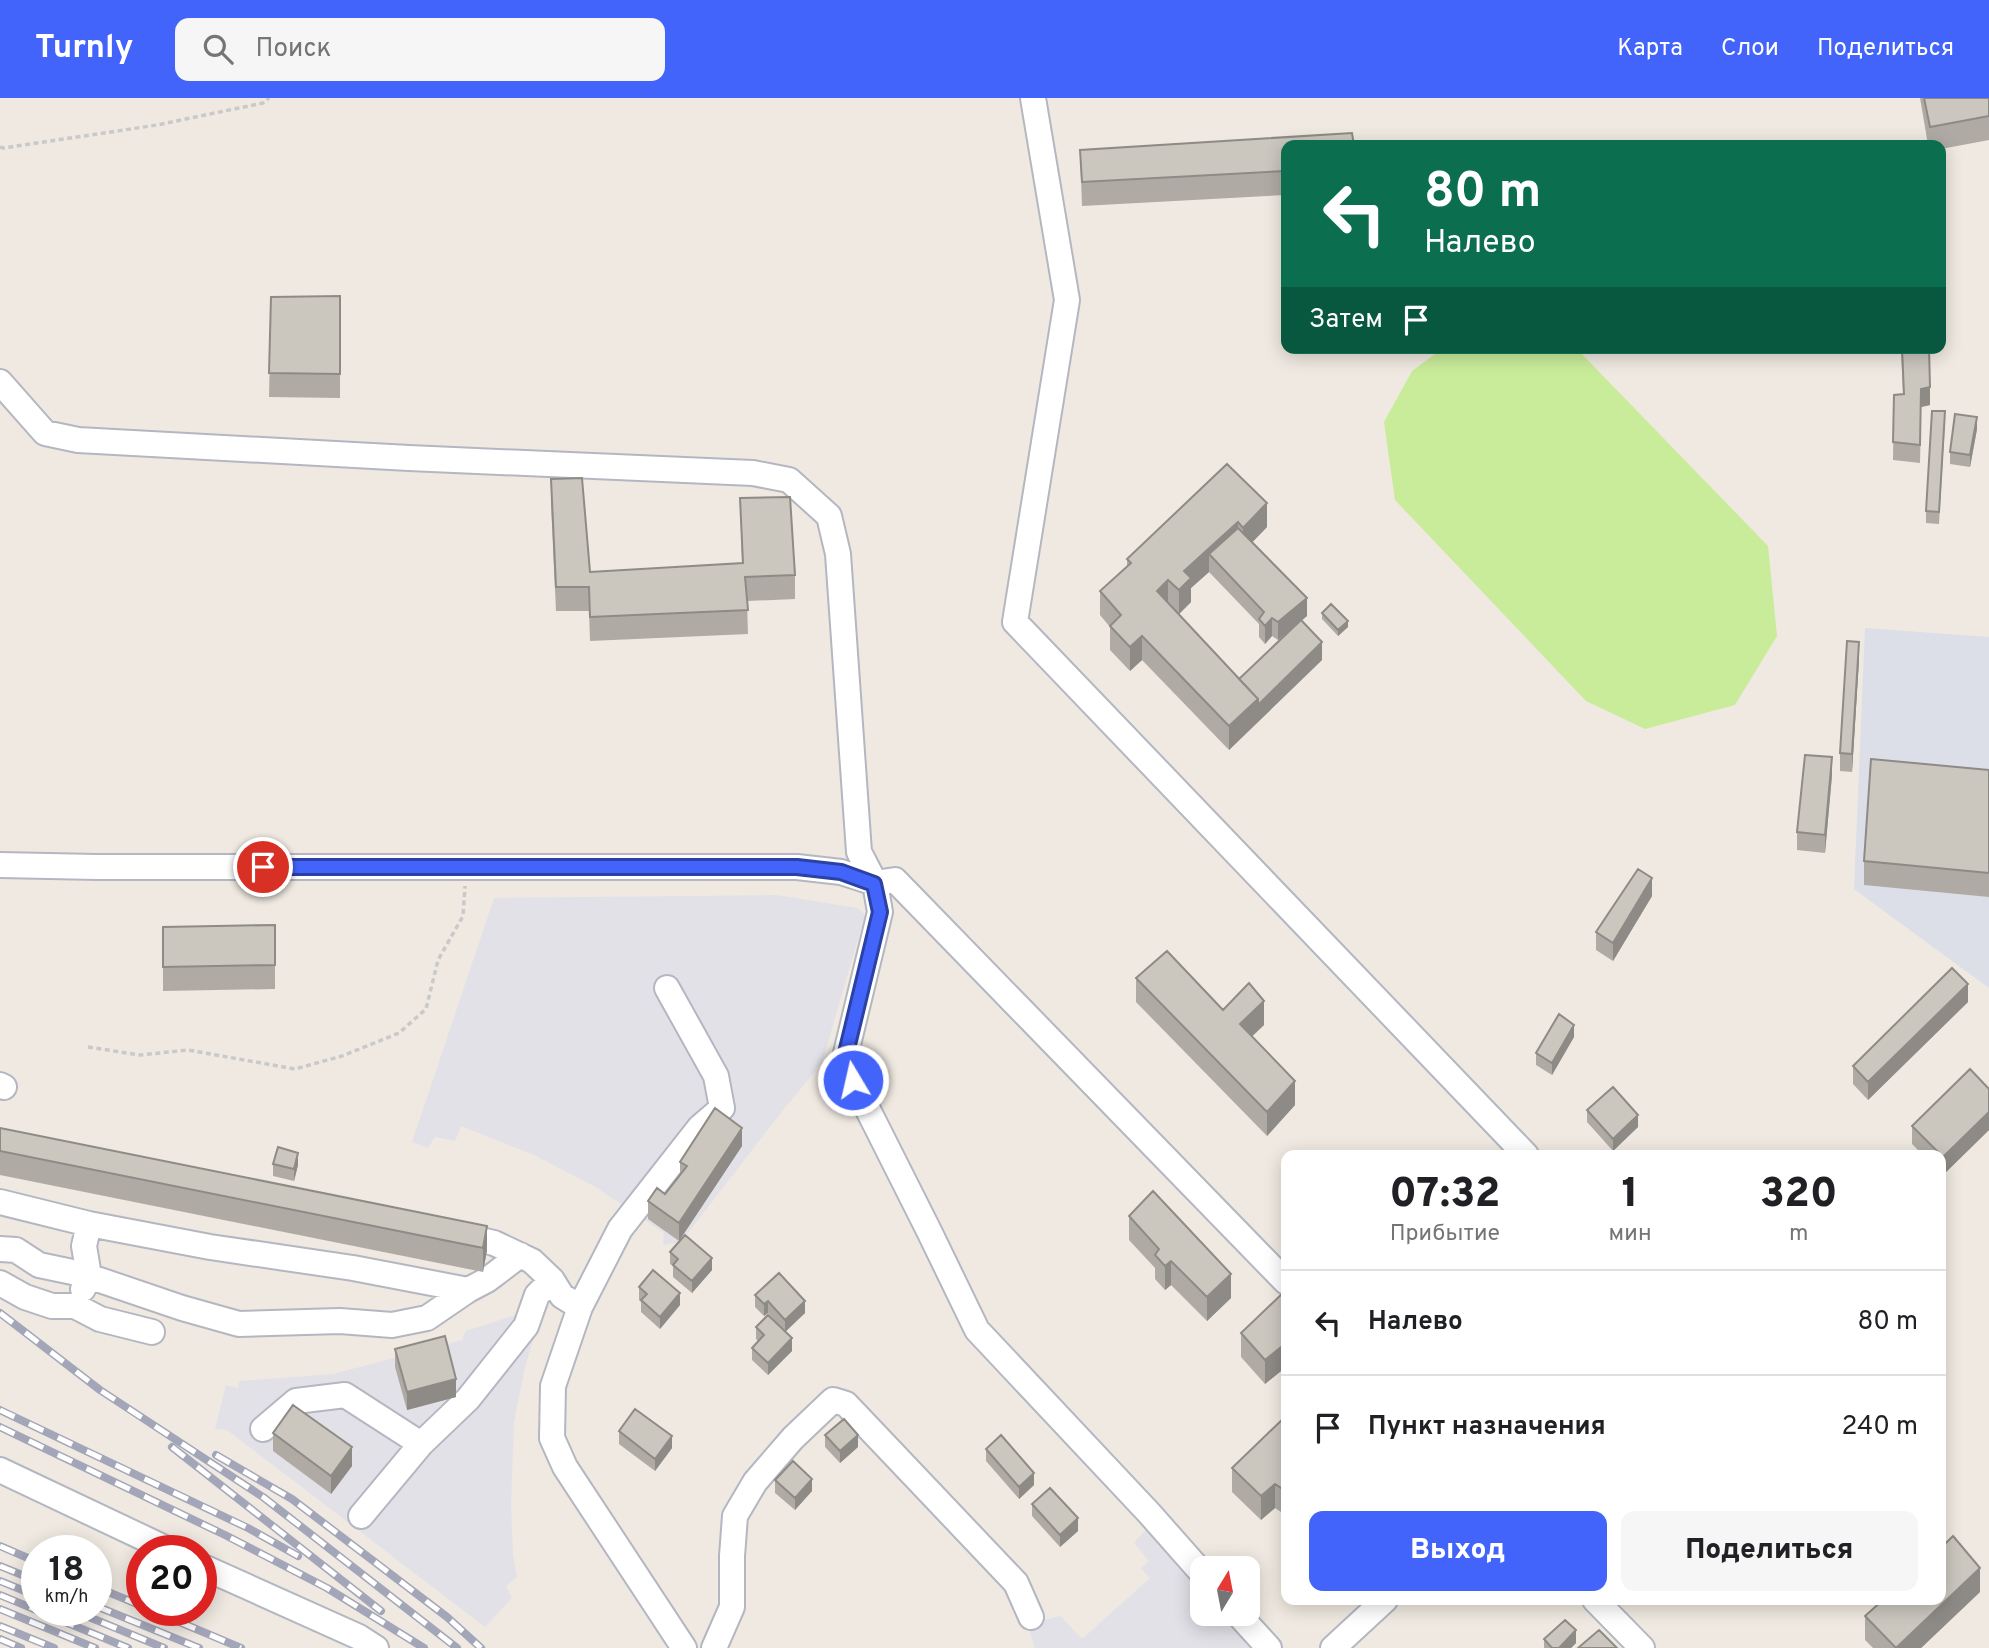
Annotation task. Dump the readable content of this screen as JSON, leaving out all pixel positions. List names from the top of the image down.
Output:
{
  "north": "top",
  "page": {
    "header": "Turnly",
    "search": "Поиск",
    "nav": ["Карта", "Слои", "Поделиться"],
    "turn": ["80 m", "Налево"],
    "then": "Затем",
    "eta": [
      "07:32",
      "Прибытие",
      "1",
      "мин",
      "320",
      "m"
    ],
    "list": [
      {
        "name": "Налево",
        "value": "80 m"
      },
      {
        "name": "Пункт назначения",
        "value": "240 m"
      }
    ],
    "buttons": ["Выход", "Поделиться"],
    "speed": "18 km/h",
    "limit": "20"
  }
}
